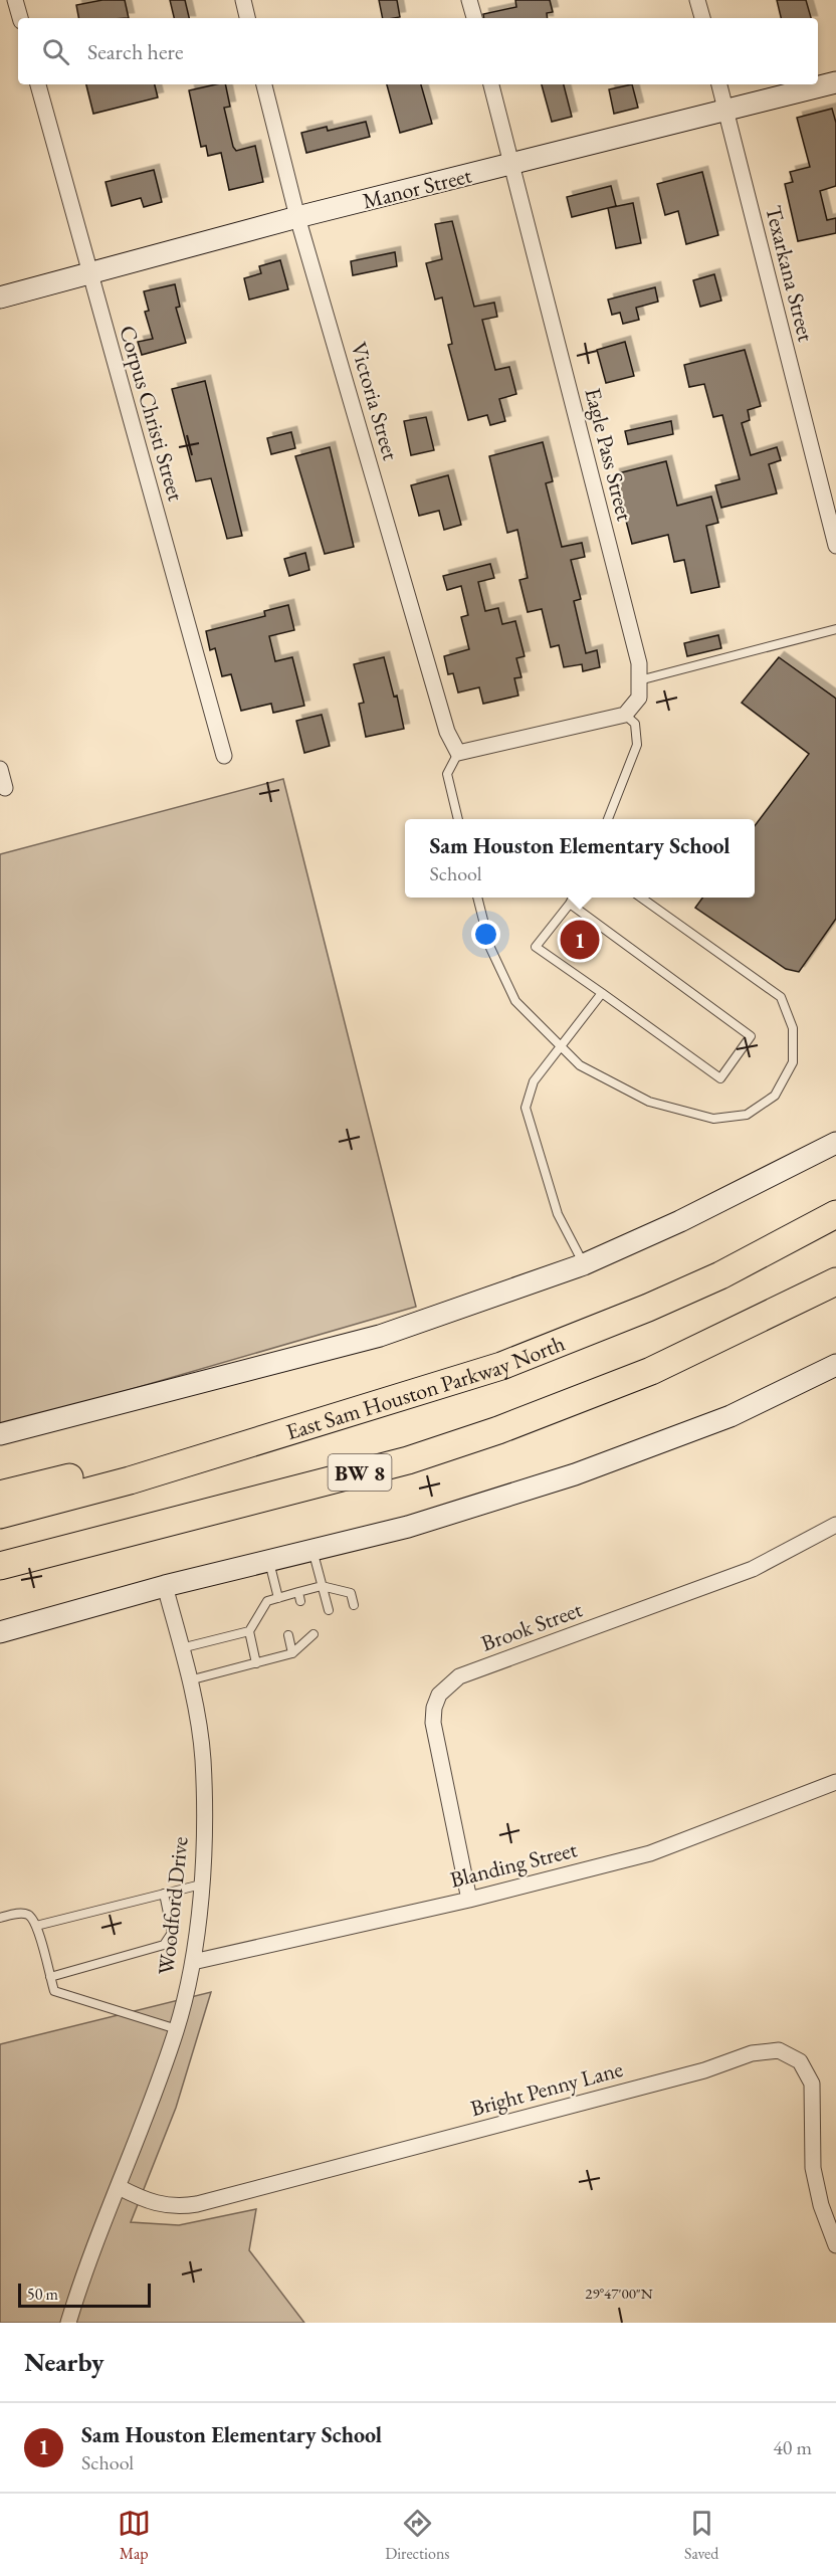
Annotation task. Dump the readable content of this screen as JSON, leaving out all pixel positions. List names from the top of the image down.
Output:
{
  "streets": {
    "highway": ["East Sam Houston Parkway North", "BW 8"],
    "main road": ["Manor Street"],
    "street": [
      "Texarkana Street",
      "Victoria Street",
      "Corpus Christi Street",
      "Eagle Pass Street",
      "Brook Street",
      "Blanding Street",
      "Woodford Drive",
      "Bright Penny Lane"
    ]
  },
  "crossings": [
    ["Manor Street", "Texarkana Street"],
    ["Manor Street", "Victoria Street"],
    ["Manor Street", "Corpus Christi Street"],
    ["Manor Street", "Eagle Pass Street"],
    ["Brook Street", "Blanding Street"],
    ["Blanding Street", "Woodford Drive"],
    ["Woodford Drive", "Bright Penny Lane"]
  ],
  "scale_bar": "50 m",
  "page": {
    "search": "Search here",
    "popup": ["Sam Houston Elementary School", "School"],
    "pins": "1",
    "scale": "50 m",
    "heading": "Nearby",
    "list": [
      {
        "mark": "1",
        "name": "Sam Houston Elementary School",
        "note": "School",
        "value": "40 m"
      }
    ],
    "nav": ["Map", "Directions", "Saved"]
  },
  "coordinates": ["29°47'00\"N"]
}
